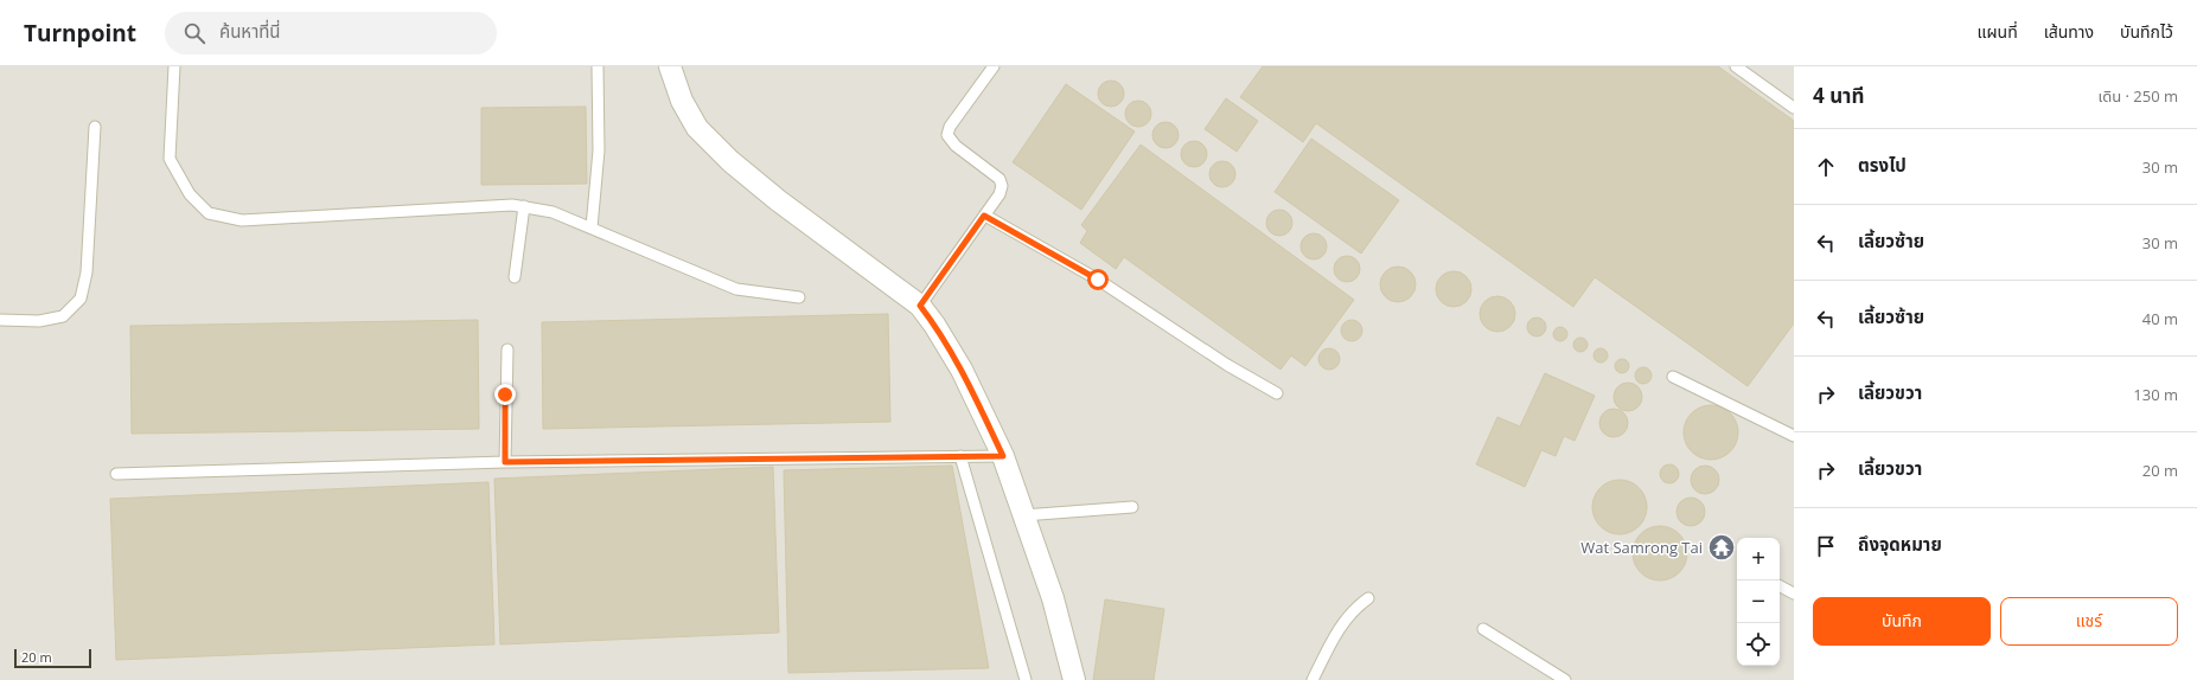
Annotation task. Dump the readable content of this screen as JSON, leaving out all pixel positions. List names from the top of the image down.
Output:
{
  "places": {
    "temple": ["Wat Samrong Tai"]
  },
  "scale_bar": "20 m",
  "page": {
    "header": "Turnpoint",
    "search": "ค้นหาที่นี่",
    "nav": ["แผนที่", "เส้นทาง", "บันทึกไว้"],
    "heading": ["4 นาที", "เดิน · 250 m"],
    "list": [
      ["ตรงไป", "30 m"],
      ["เลี้ยวซ้าย", "30 m"],
      ["เลี้ยวซ้าย", "40 m"],
      ["เลี้ยวขวา", "130 m"],
      ["เลี้ยวขวา", "20 m"],
      "ถึงจุดหมาย"
    ],
    "map_buttons": ["+", "−"],
    "buttons": ["บันทึก", "แชร์"],
    "scale": "20 m"
  }
}
